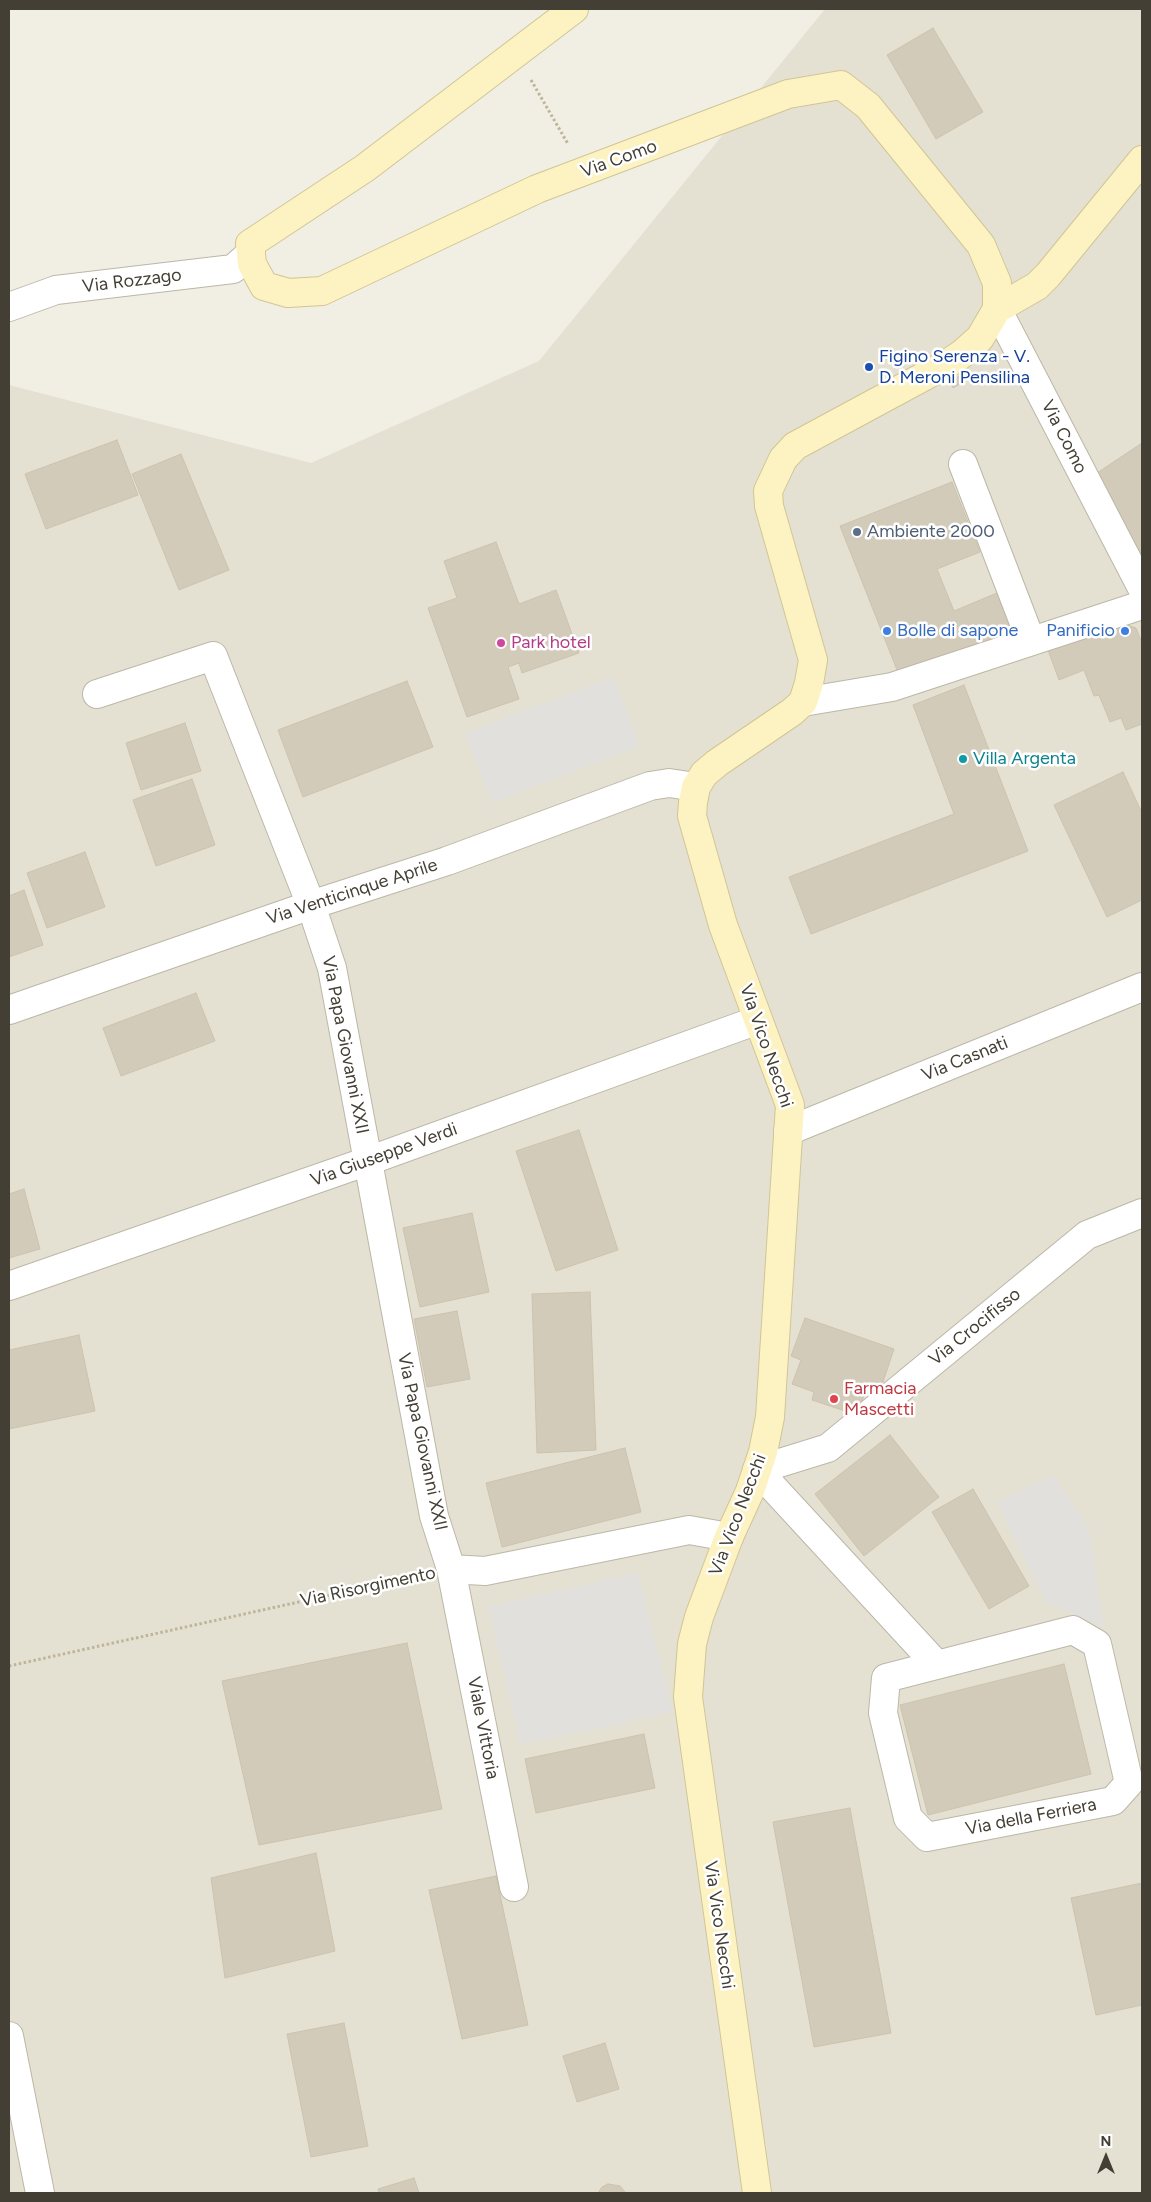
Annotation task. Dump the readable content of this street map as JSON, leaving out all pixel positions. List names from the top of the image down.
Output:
{
  "streets": {
    "street": [
      "Via Como",
      "Via Rozzago",
      "Via Venticinque Aprile",
      "Via Papa Giovanni XXII",
      "Via Vico Necchi",
      "Via Casnati",
      "Via Giuseppe Verdi",
      "Via Crocifisso",
      "Via Risorgimento",
      "Viale Vittoria",
      "Via della Ferriera"
    ]
  },
  "crossings": [
    ["Via Como", "Via Rozzago"],
    ["Via Venticinque Aprile", "Via Papa Giovanni XXII"],
    ["Via Venticinque Aprile", "Via Vico Necchi"],
    ["Via Papa Giovanni XXII", "Via Giuseppe Verdi"],
    ["Via Papa Giovanni XXII", "Via Risorgimento"],
    ["Via Papa Giovanni XXII", "Viale Vittoria"],
    ["Via Vico Necchi", "Via Casnati"],
    ["Via Vico Necchi", "Via Giuseppe Verdi"],
    ["Via Vico Necchi", "Via Crocifisso"],
    ["Via Vico Necchi", "Via Risorgimento"],
    ["Via Risorgimento", "Viale Vittoria"]
  ],
  "places": [
    "Figino Serenza - V. D. Meroni Pensilina",
    "Ambiente 2000",
    "Bolle di sapone",
    "Panificio",
    "Park hotel",
    "Villa Argenta",
    "Farmacia Mascetti"
  ],
  "north": "top"
}
